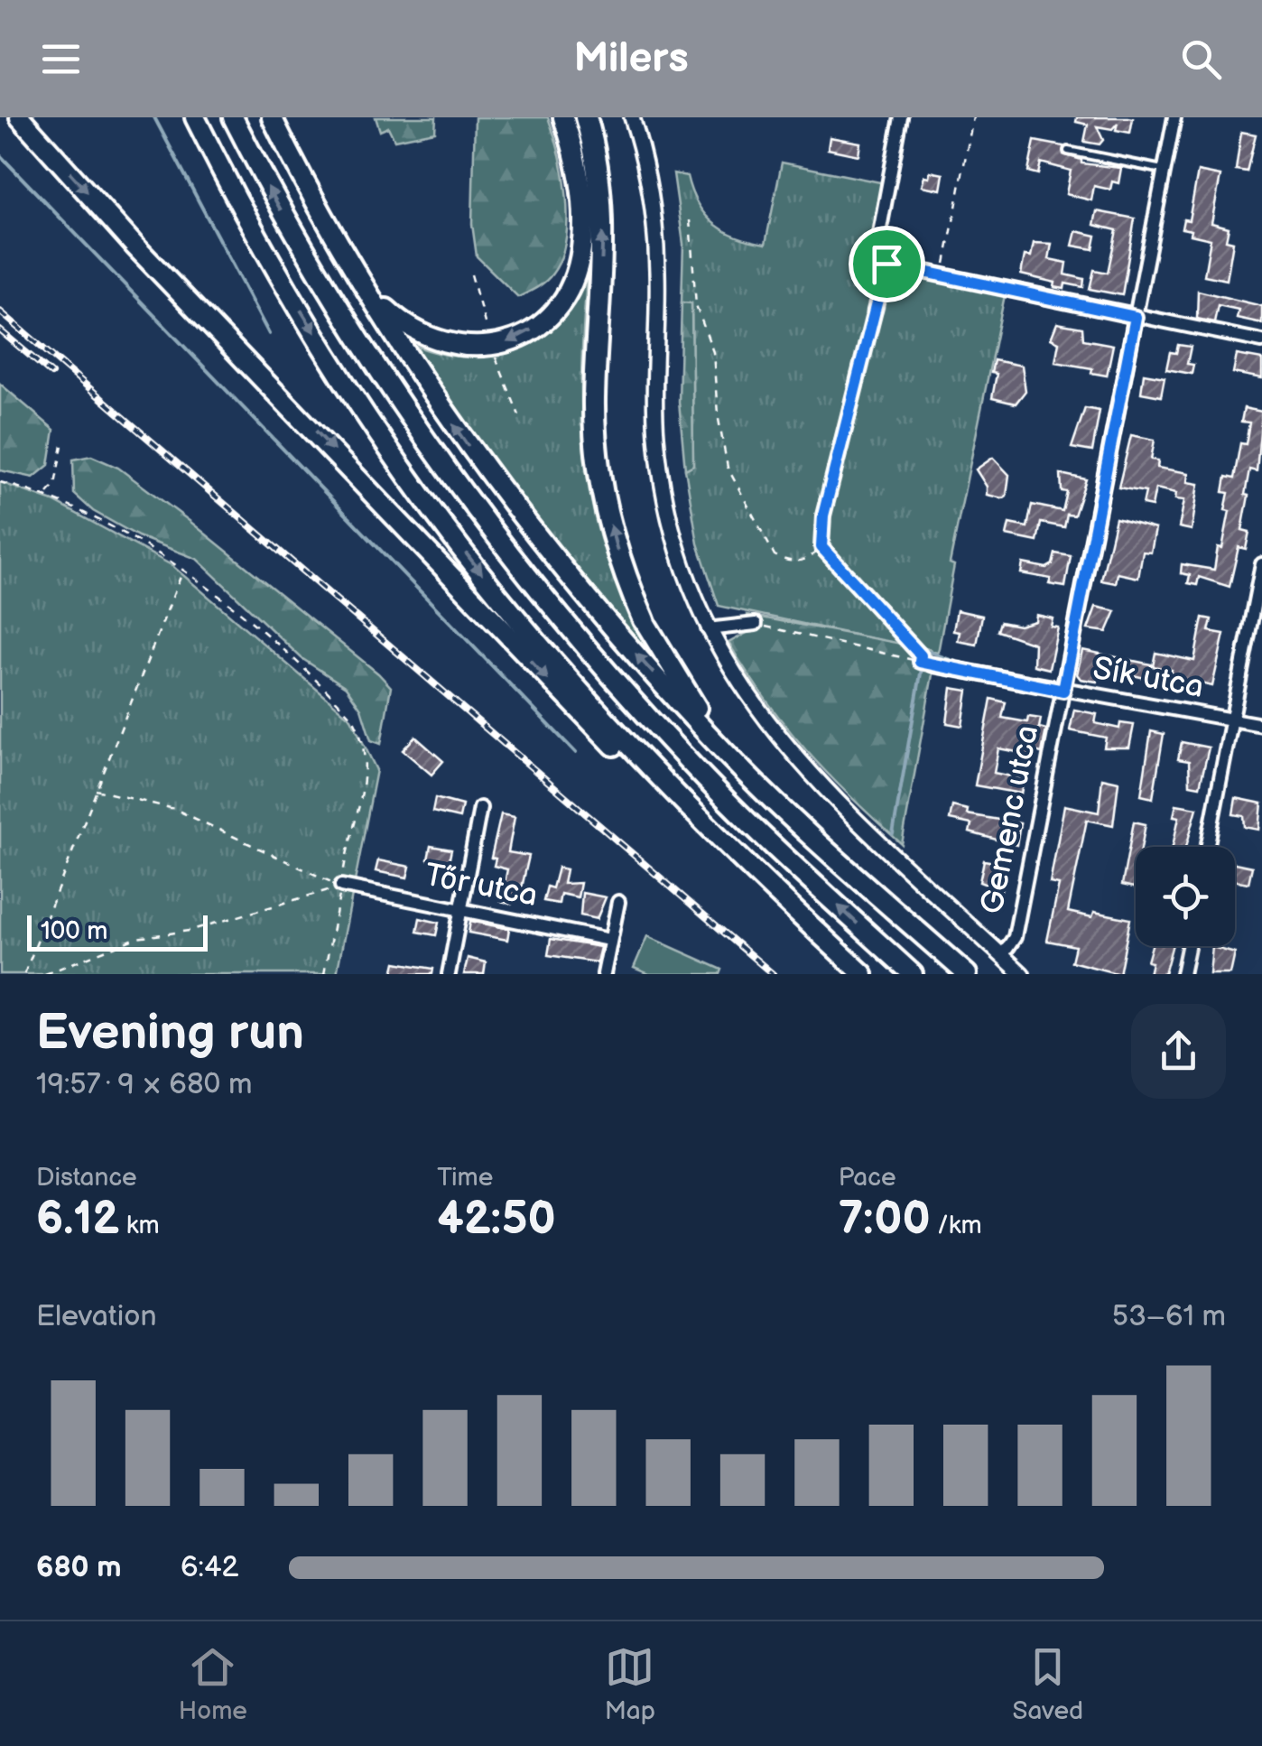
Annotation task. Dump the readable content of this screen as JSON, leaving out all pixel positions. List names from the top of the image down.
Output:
{
  "streets": {
    "street": ["Sík utca", "Gemenc utca", "Tőr utca"]
  },
  "crossings": [
    ["Sík utca", "Gemenc utca"]
  ],
  "scale_bar": "100 m",
  "page": {
    "header": "Milers",
    "scale": "100 m",
    "heading": ["Evening run", "19:57 · 9 × 680 m"],
    "stats": [
      ["Distance", "6.12 km"],
      ["Time", "42:50"],
      ["Pace", "7:00 /km"]
    ],
    "chart": ["Elevation", "53–61 m"],
    "list": [
      {
        "name": "680 m",
        "note": "6:42"
      }
    ],
    "tabs": ["Home", "Map", "Saved"]
  }
}
